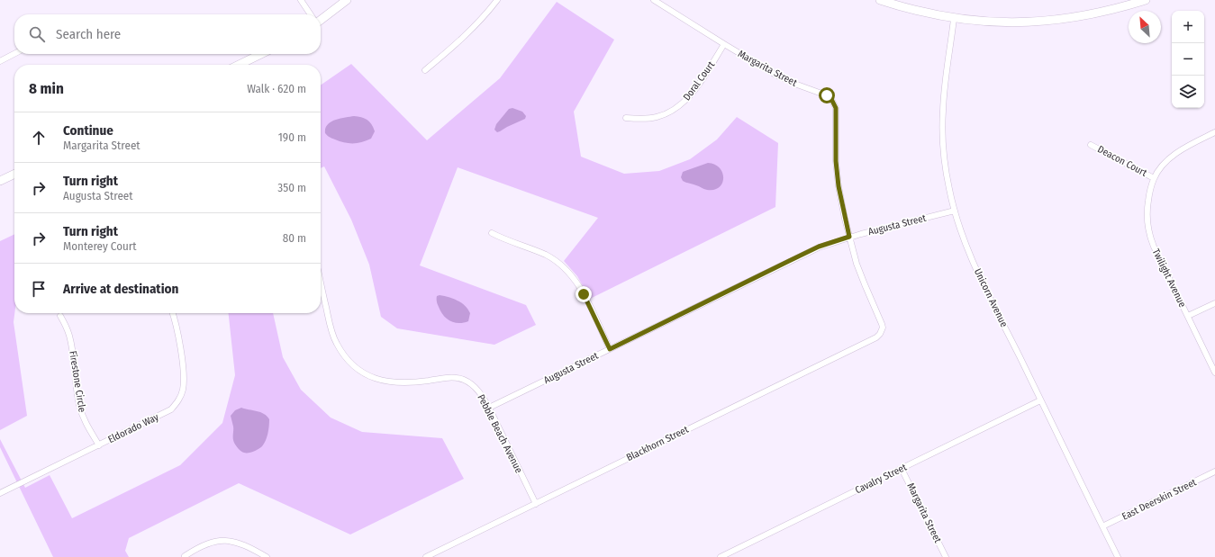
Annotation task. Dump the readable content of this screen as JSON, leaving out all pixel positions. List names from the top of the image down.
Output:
{
  "streets": {
    "street": [
      "Margarita Street",
      "Doral Court",
      "Deacon Court",
      "Augusta Street",
      "Twilight Avenue",
      "Unicorn Avenue",
      "Firestone Circle",
      "Eldorado Way",
      "Pebble Beach Avenue",
      "Blackhorn Street",
      "Cavalry Street",
      "East Deerskin Street"
    ]
  },
  "crossings": [
    ["Margarita Street", "Doral Court"],
    ["Margarita Street", "Augusta Street"],
    ["Margarita Street", "Blackhorn Street"],
    ["Margarita Street", "Cavalry Street"],
    ["Deacon Court", "Twilight Avenue"],
    ["Augusta Street", "Unicorn Avenue"],
    ["Augusta Street", "Pebble Beach Avenue"],
    ["Unicorn Avenue", "Cavalry Street"],
    ["Unicorn Avenue", "East Deerskin Street"],
    ["Firestone Circle", "Eldorado Way"],
    ["Pebble Beach Avenue", "Blackhorn Street"]
  ],
  "north": "top left",
  "page": {
    "map_buttons": ["+", "−"],
    "search": "Search here",
    "heading": ["8 min", "Walk · 620 m"],
    "list": [
      ["Continue", "Margarita Street", "190 m"],
      ["Turn right", "Augusta Street", "350 m"],
      ["Turn right", "Monterey Court", "80 m"],
      "Arrive at destination"
    ]
  }
}
